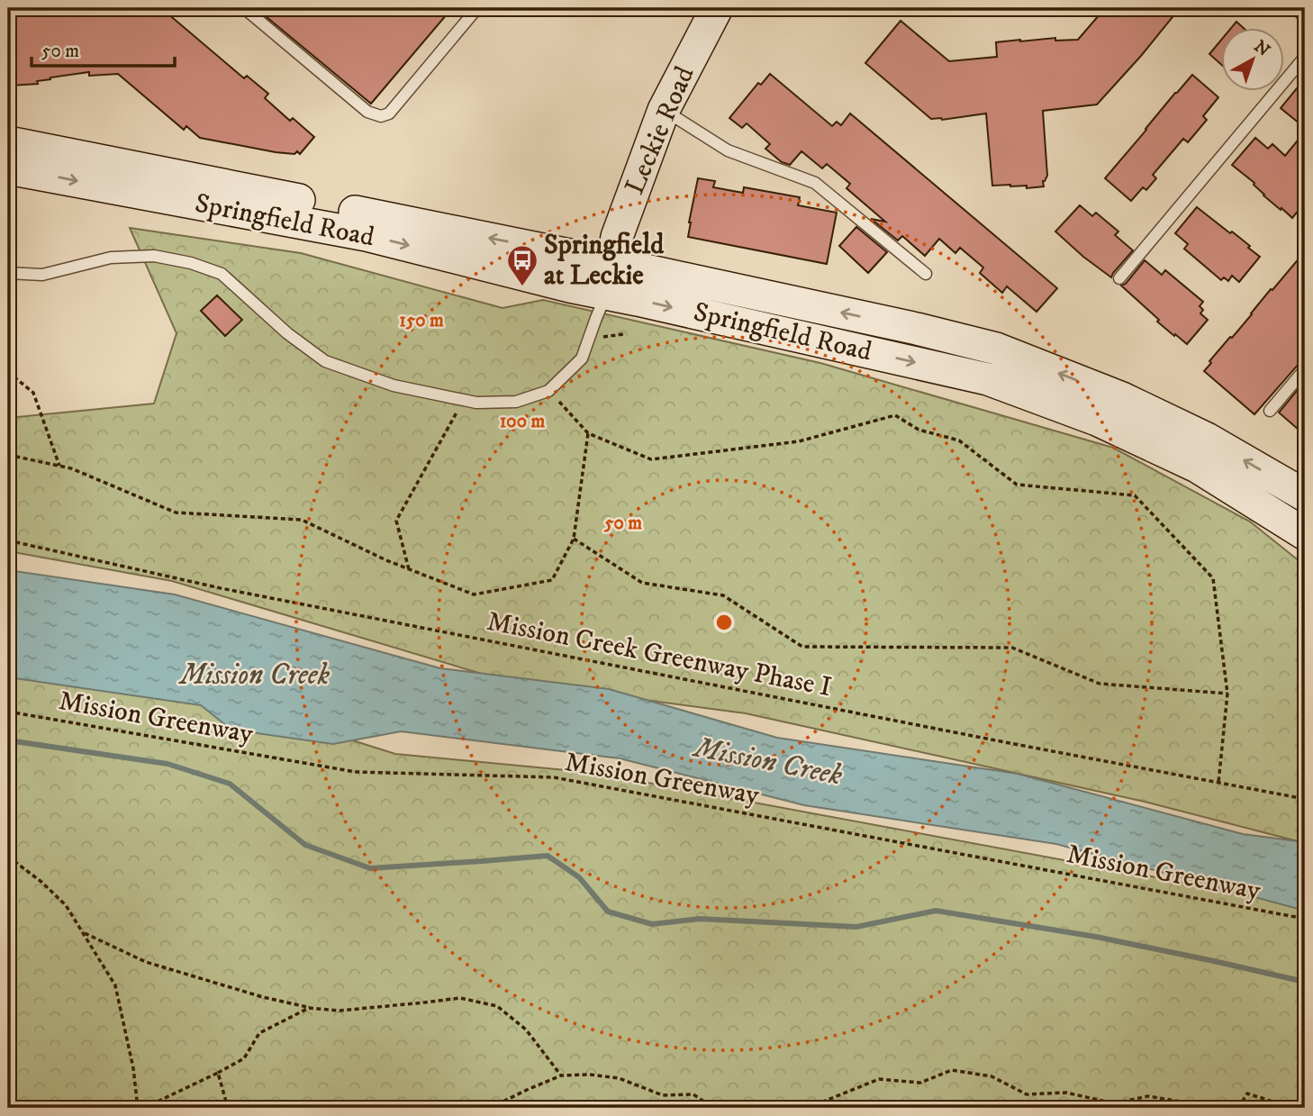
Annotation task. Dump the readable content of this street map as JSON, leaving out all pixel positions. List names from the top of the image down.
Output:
{
  "streets": {
    "main road": ["Leckie Road", "Springfield Road"],
    "path": ["Mission Creek Greenway Phase I", "Mission Greenway"]
  },
  "crossings": [
    ["Leckie Road", "Springfield Road"]
  ],
  "water": ["Mission Creek"],
  "places": {
    "bus stop": ["Springfield at Leckie"]
  },
  "scale_bar": "50 m",
  "north": "top right",
  "rings": ["150 m", "100 m", "50 m"]
}
